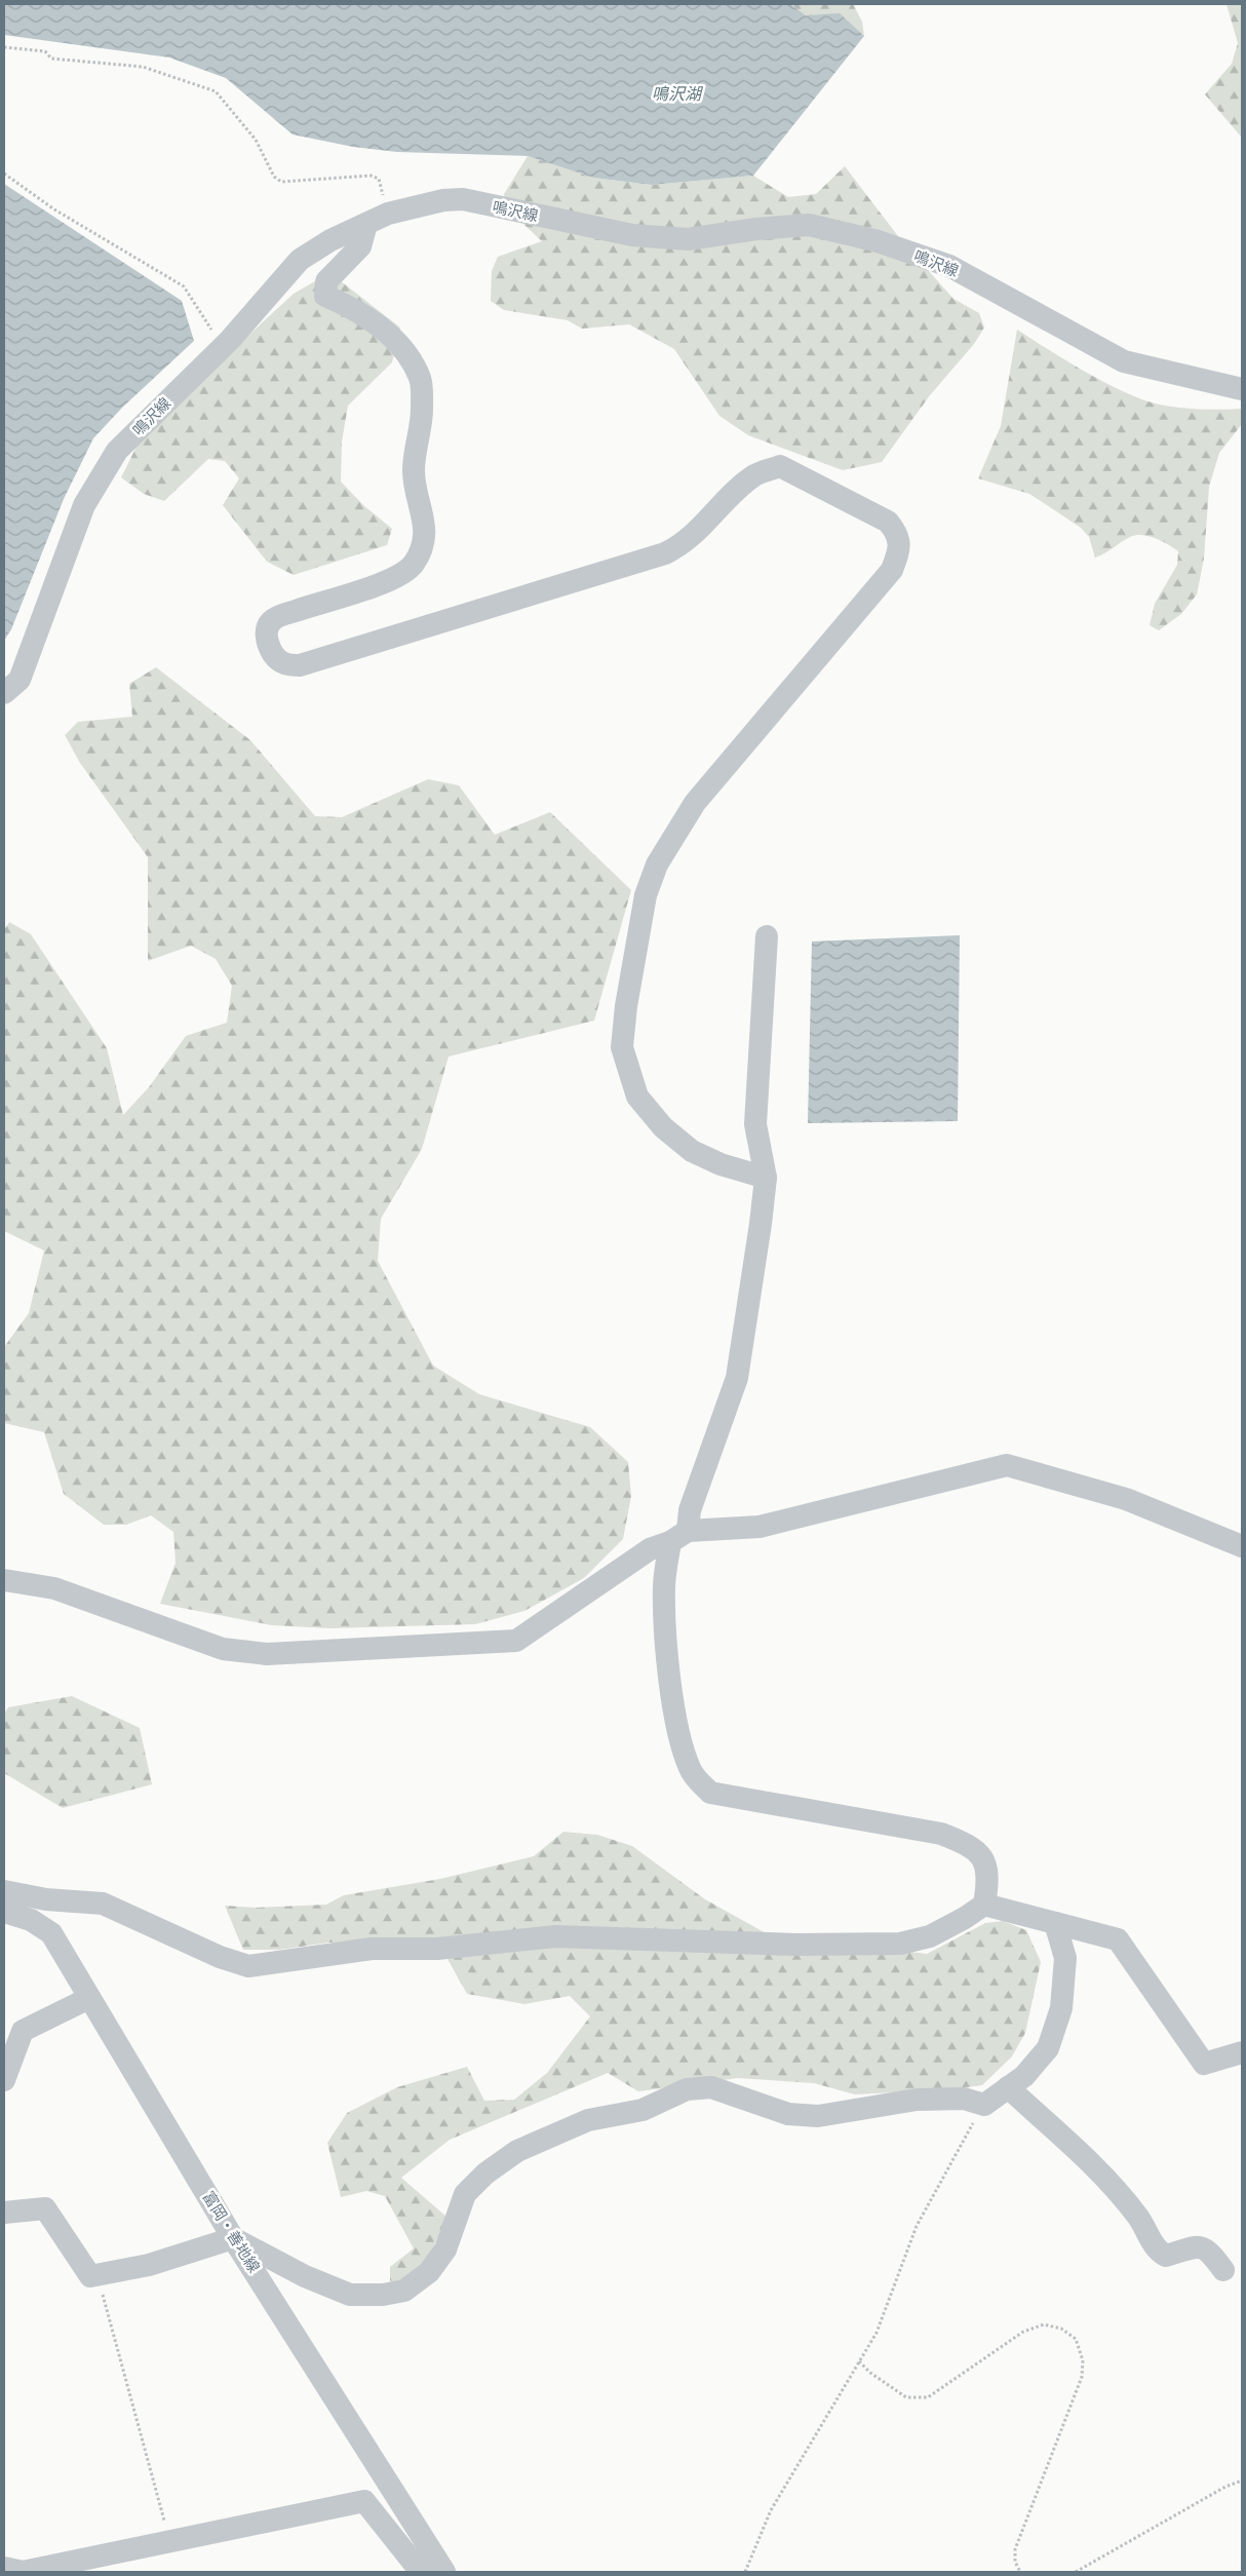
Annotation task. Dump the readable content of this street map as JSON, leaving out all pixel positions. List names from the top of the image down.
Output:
{
  "streets": {
    "street": ["鳴沢線", "富岡・善地線"]
  },
  "water": ["鳴沢湖"]
}
